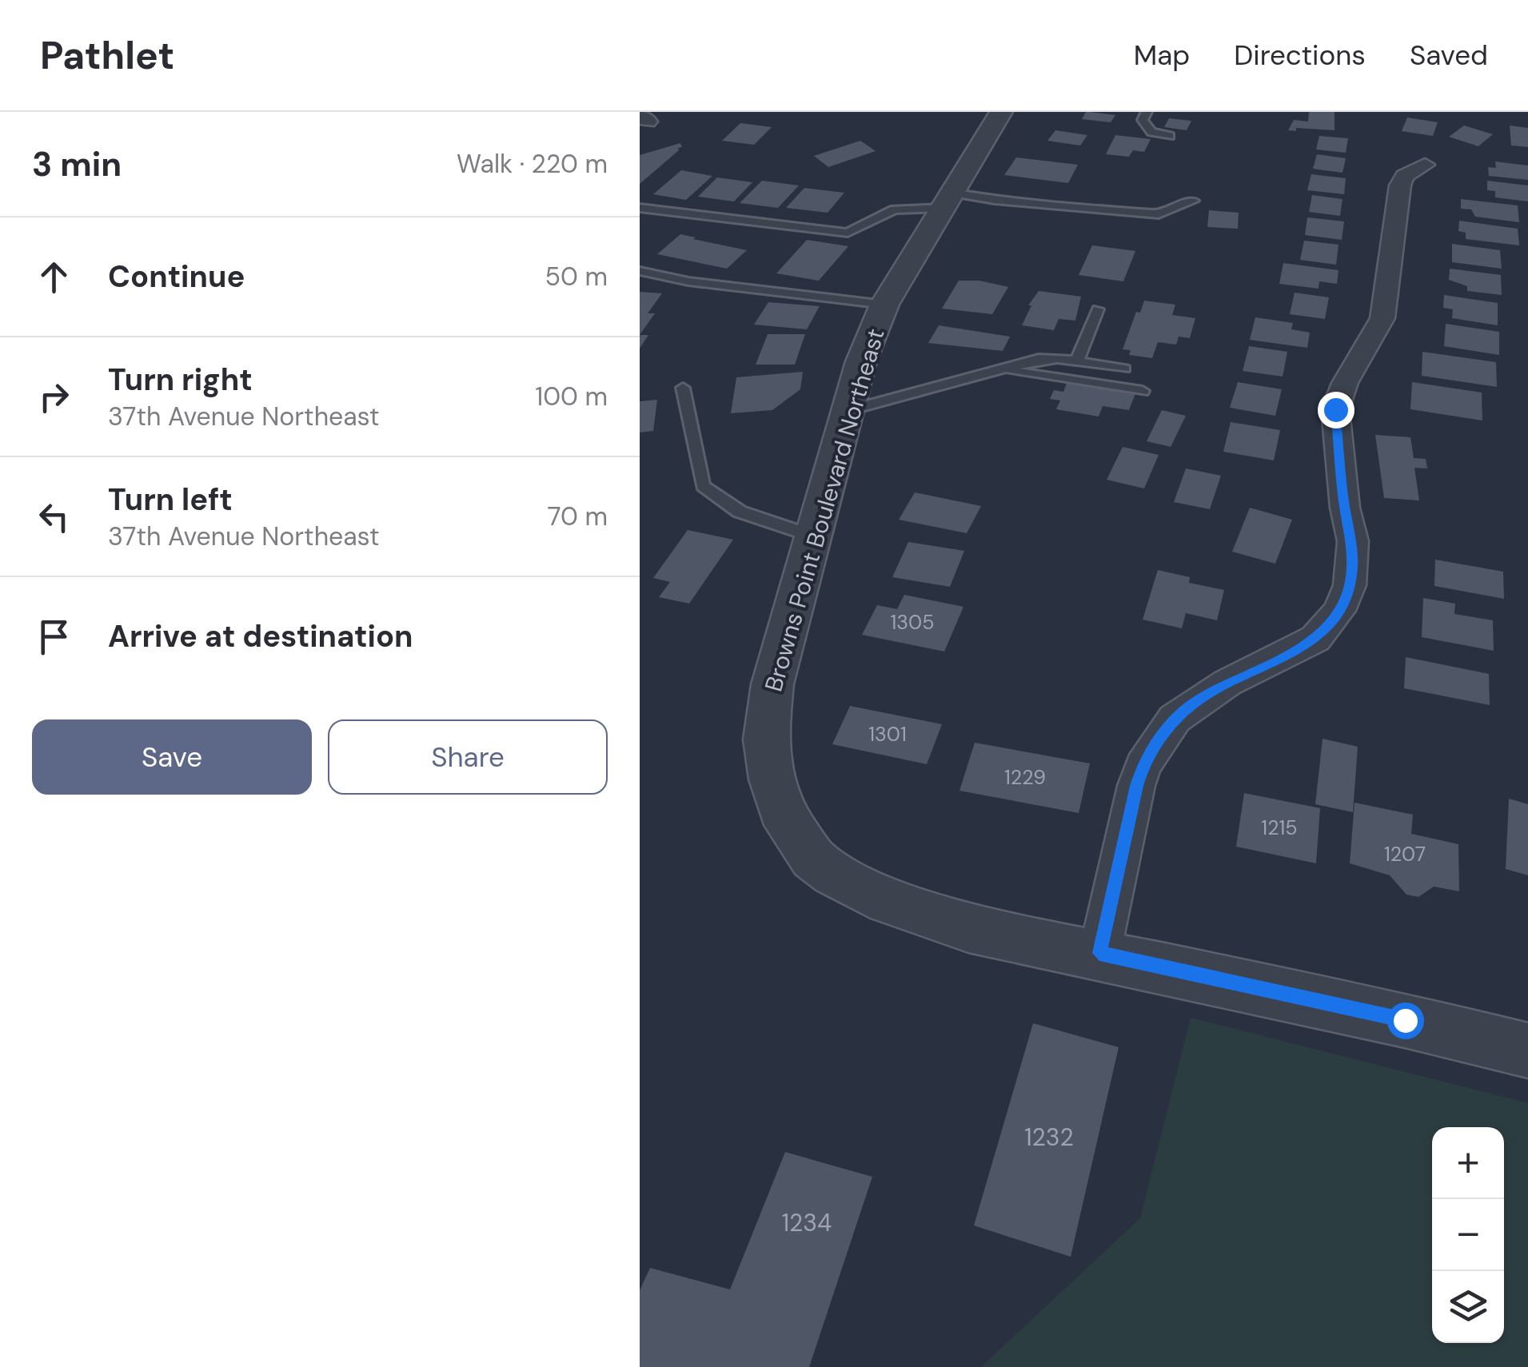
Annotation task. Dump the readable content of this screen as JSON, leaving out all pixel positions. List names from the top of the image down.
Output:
{
  "streets": {
    "street": ["Browns Point Boulevard Northeast"]
  },
  "house_numbers": [
    "1305",
    "1301",
    "1229",
    "1215",
    "1207",
    "1232",
    "1234"
  ],
  "page": {
    "header": "Pathlet",
    "nav": ["Map", "Directions", "Saved"],
    "heading": ["3 min", "Walk · 220 m"],
    "list": [
      ["Continue", "50 m"],
      ["Turn right", "37th Avenue Northeast", "100 m"],
      ["Turn left", "37th Avenue Northeast", "70 m"],
      "Arrive at destination"
    ],
    "buttons": ["Save", "Share"],
    "map_buttons": ["+", "−"]
  }
}
